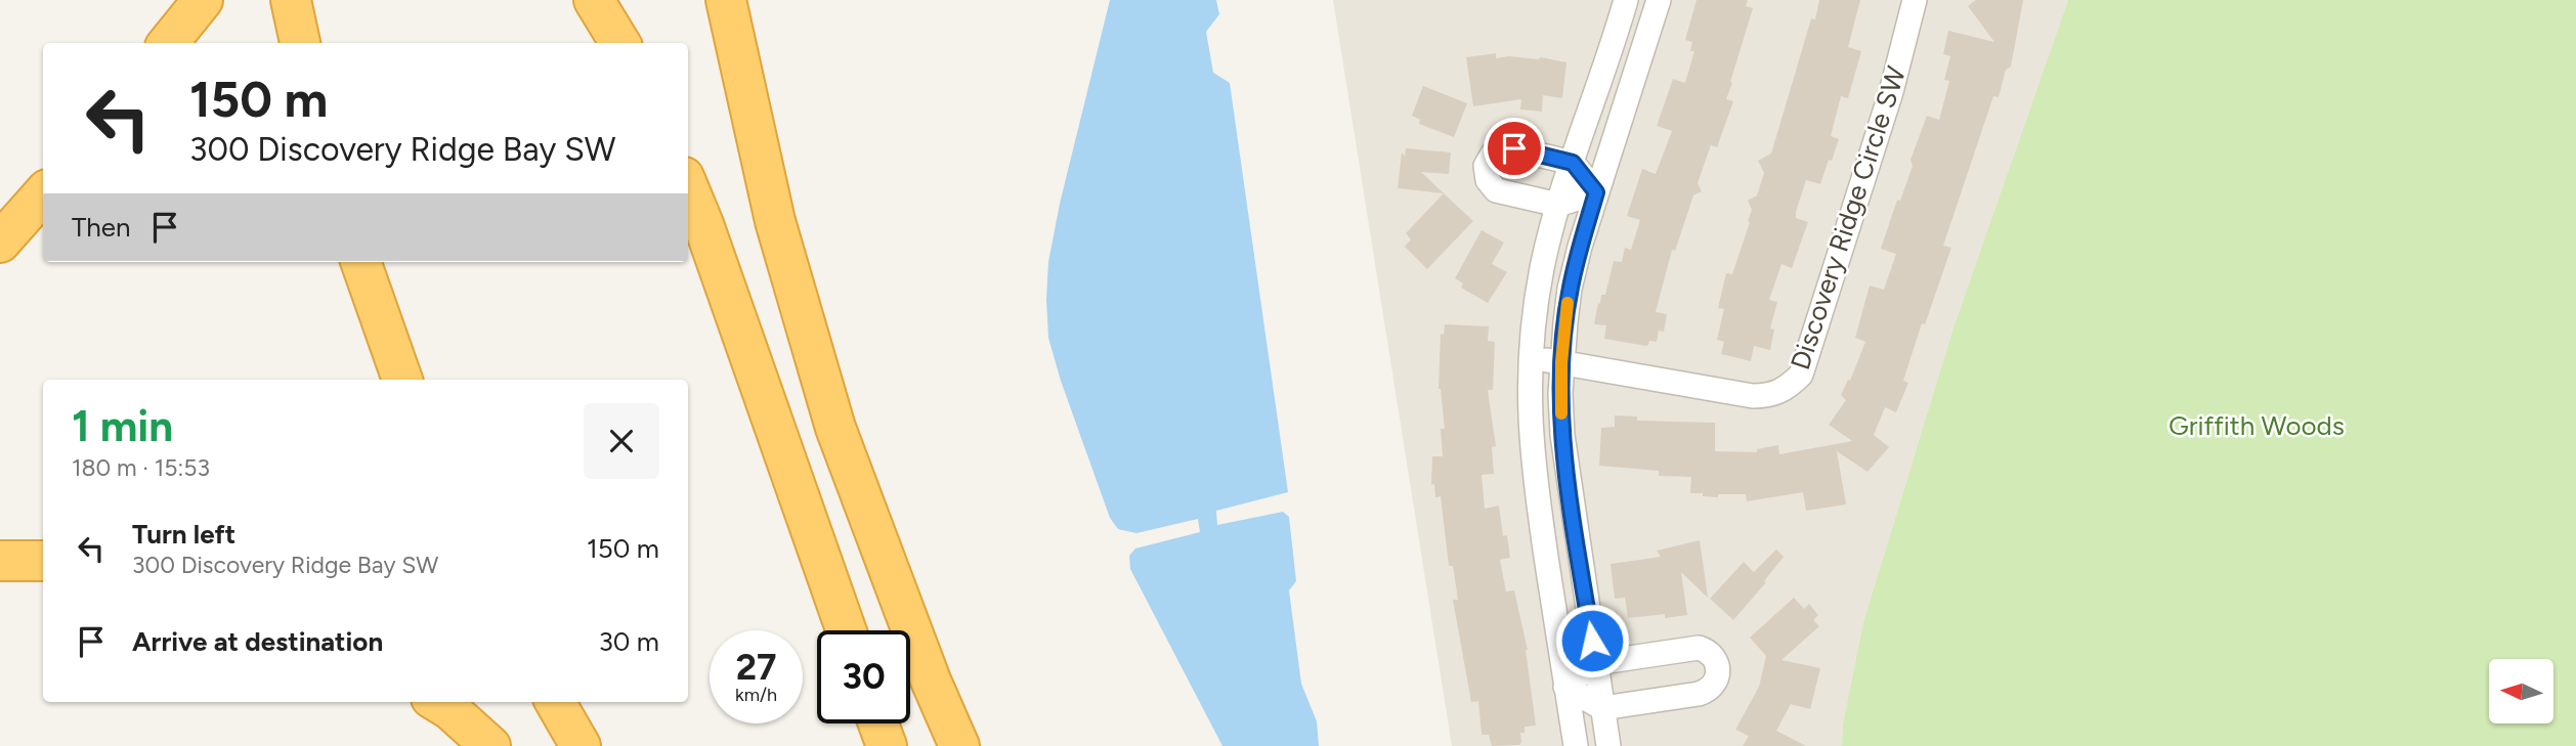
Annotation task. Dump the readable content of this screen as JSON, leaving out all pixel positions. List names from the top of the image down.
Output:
{
  "streets": {
    "street": ["Discovery Ridge Circle SW"]
  },
  "parks": ["Griffith Woods"],
  "north": "left",
  "page": {
    "turn": ["150 m", "300 Discovery Ridge Bay SW"],
    "then": "Then",
    "heading": ["1 min", "180 m · 15:53"],
    "list": [
      {
        "name": "Turn left",
        "note": "300 Discovery Ridge Bay SW",
        "value": "150 m"
      },
      {
        "name": "Arrive at destination",
        "value": "30 m"
      }
    ],
    "speed": "27 km/h",
    "limit": "30"
  }
}
